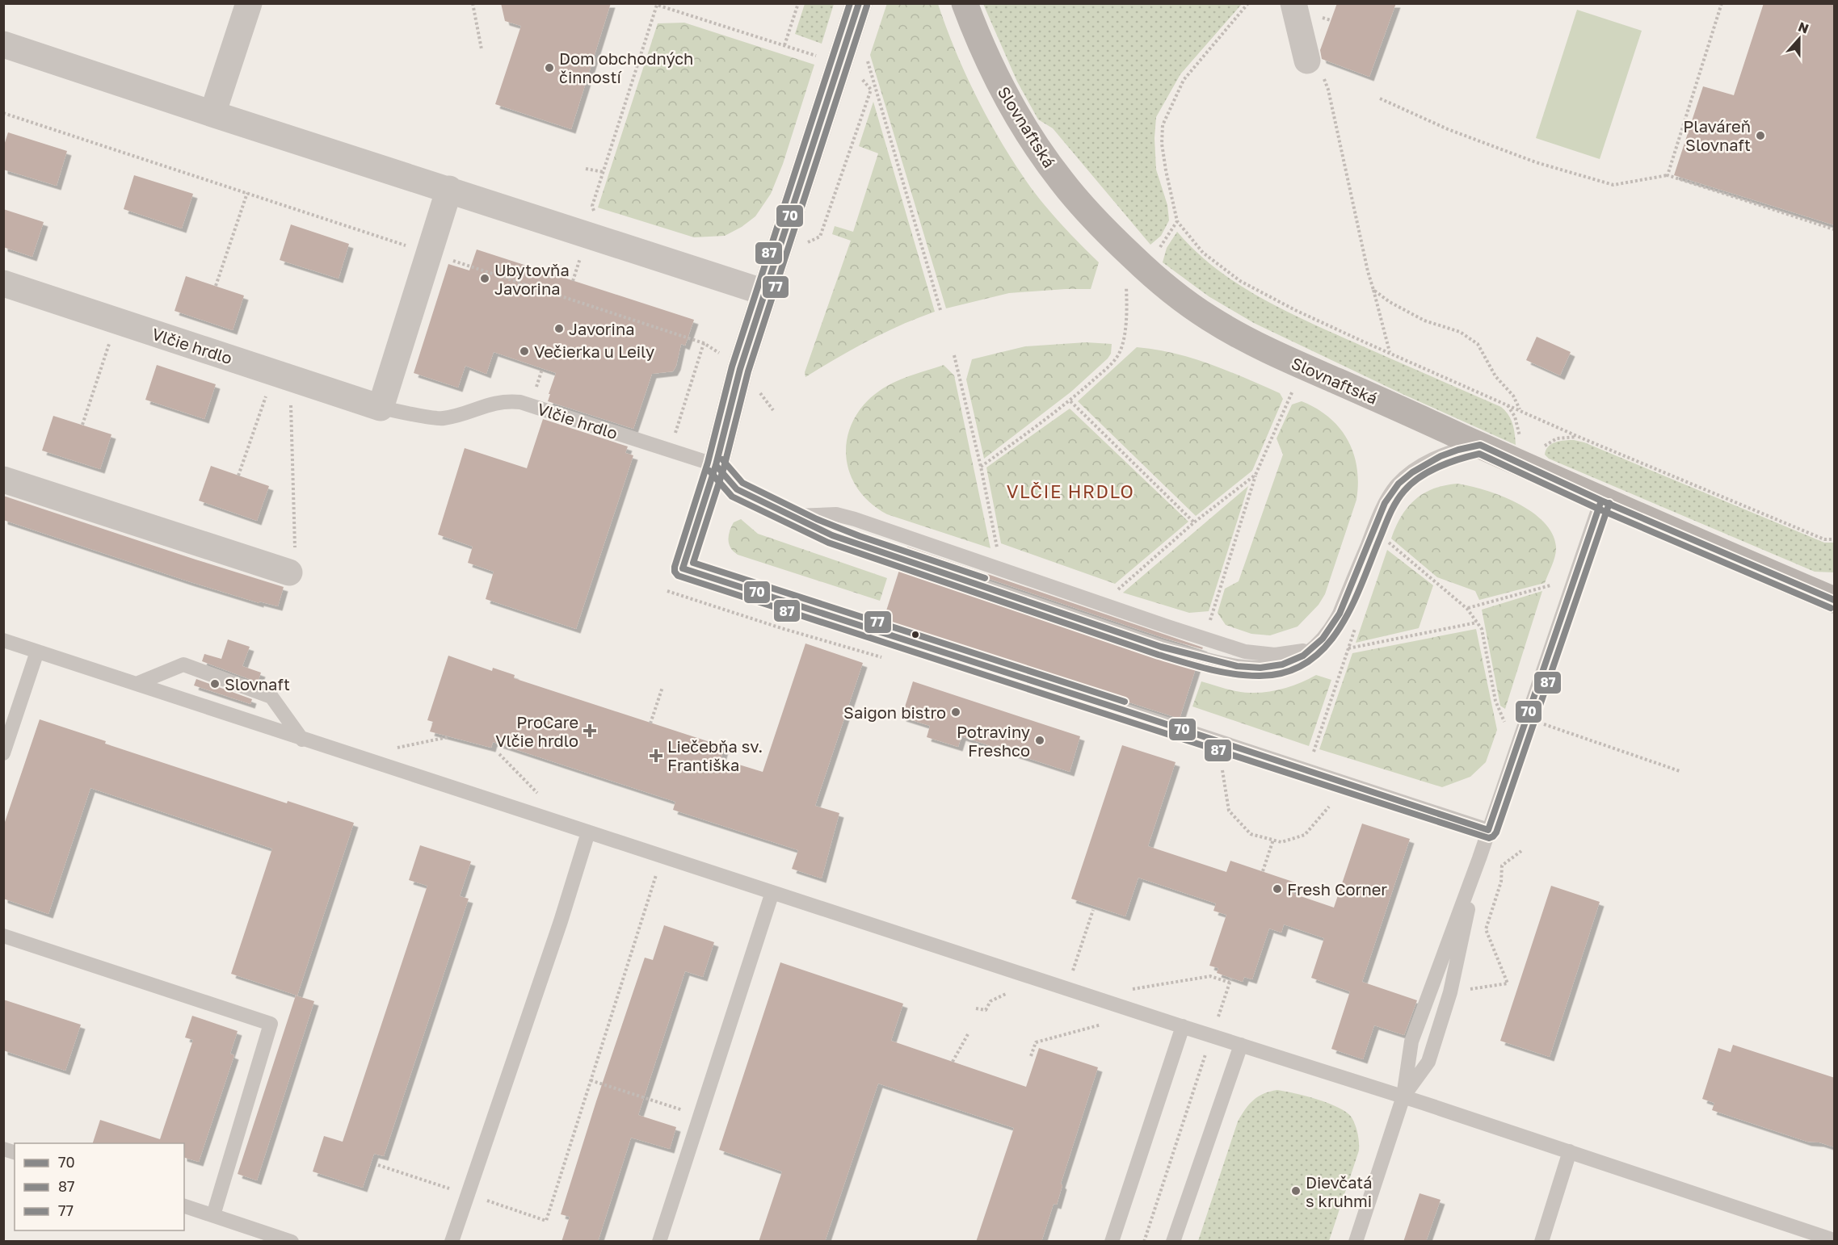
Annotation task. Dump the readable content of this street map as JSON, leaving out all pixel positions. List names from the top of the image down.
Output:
{
  "streets": {
    "main road": ["Slovnaftská"],
    "street": ["Vlčie hrdlo"]
  },
  "districts": ["VLČIE HRDLO"],
  "places": {
    "other": [
      "Dom obchodných činností",
      "Plaváreň Slovnaft",
      "Ubytovňa Javorina",
      "Javorina",
      "Večierka u Leily",
      "Slovnaft",
      "Saigon bistro",
      "Potraviny Freshco",
      "Fresh Corner",
      "Dievčatá s kruhmi"
    ],
    "health": ["ProCare Vlčie hrdlo", "Liečebňa sv. Františka"]
  },
  "lines": ["transit line 70", "transit line 87", "transit line 77"],
  "legend": ["70", "87", "77"],
  "north": "top"
}
